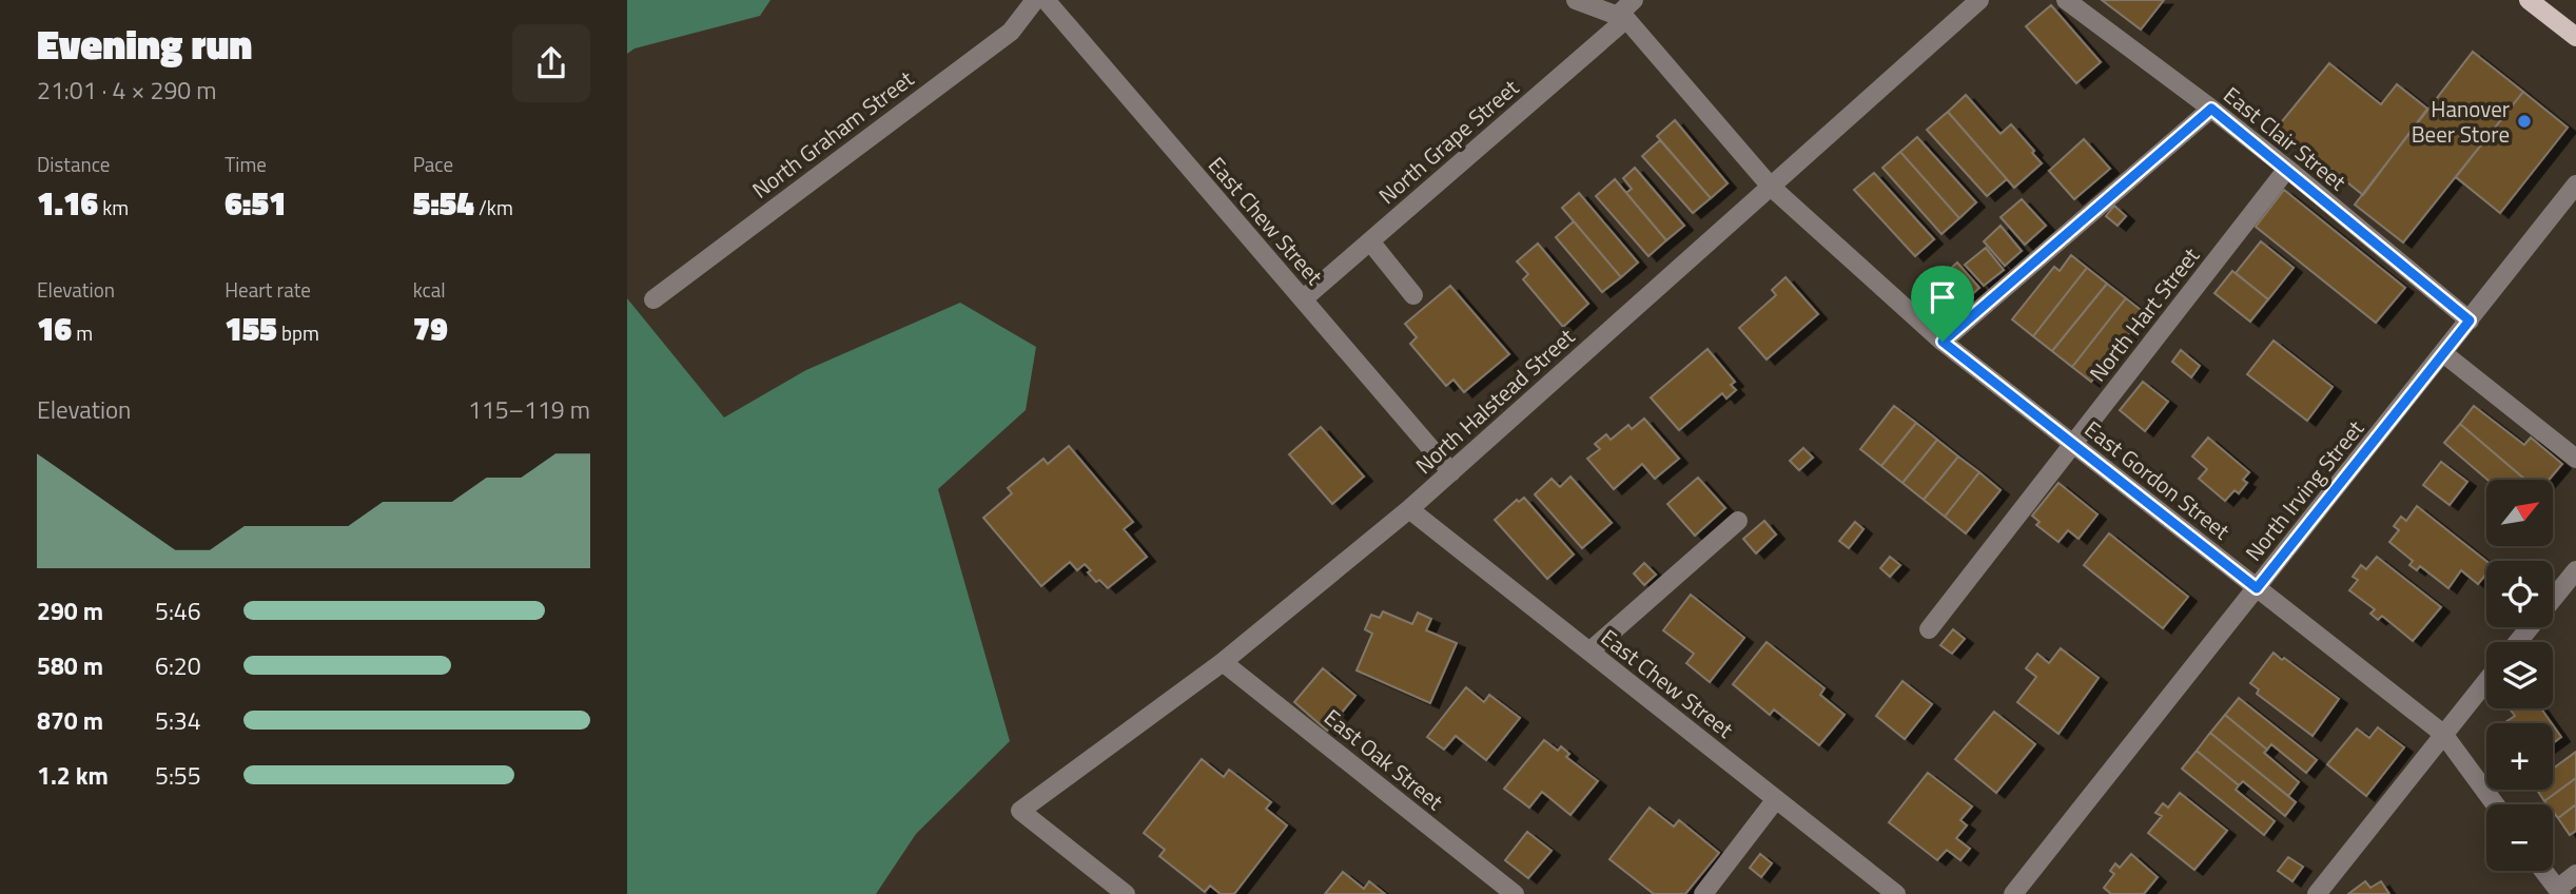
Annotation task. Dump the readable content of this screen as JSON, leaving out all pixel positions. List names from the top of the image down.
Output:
{
  "streets": {
    "street": [
      "North Graham Street",
      "East Clair Street",
      "North Grape Street",
      "East Chew Street",
      "North Hart Street",
      "North Halstead Street",
      "East Gordon Street",
      "North Irving Street",
      "East Oak Street"
    ]
  },
  "crossings": [
    ["East Clair Street", "North Hart Street"],
    ["East Clair Street", "North Irving Street"],
    ["North Grape Street", "East Chew Street"],
    ["North Grape Street", "East Gordon Street"],
    ["East Chew Street", "North Halstead Street"],
    ["North Hart Street", "East Gordon Street"],
    ["North Halstead Street", "East Gordon Street"],
    ["North Halstead Street", "East Oak Street"],
    ["East Gordon Street", "North Irving Street"]
  ],
  "places": ["Hanover Beer Store"],
  "north": "top right",
  "page": {
    "heading": ["Evening run", "21:01 · 4 × 290 m"],
    "stats": [
      ["Distance", "1.16 km"],
      ["Time", "6:51"],
      ["Pace", "5:54 /km"],
      ["Elevation", "16 m"],
      ["Heart rate", "155 bpm"],
      ["kcal", "79"]
    ],
    "chart": ["Elevation", "115–119 m"],
    "map_buttons": ["+", "−"],
    "list": [
      {
        "name": "290 m",
        "note": "5:46"
      },
      {
        "name": "580 m",
        "note": "6:20"
      },
      {
        "name": "870 m",
        "note": "5:34"
      },
      {
        "name": "1.2 km",
        "note": "5:55"
      }
    ]
  }
}
